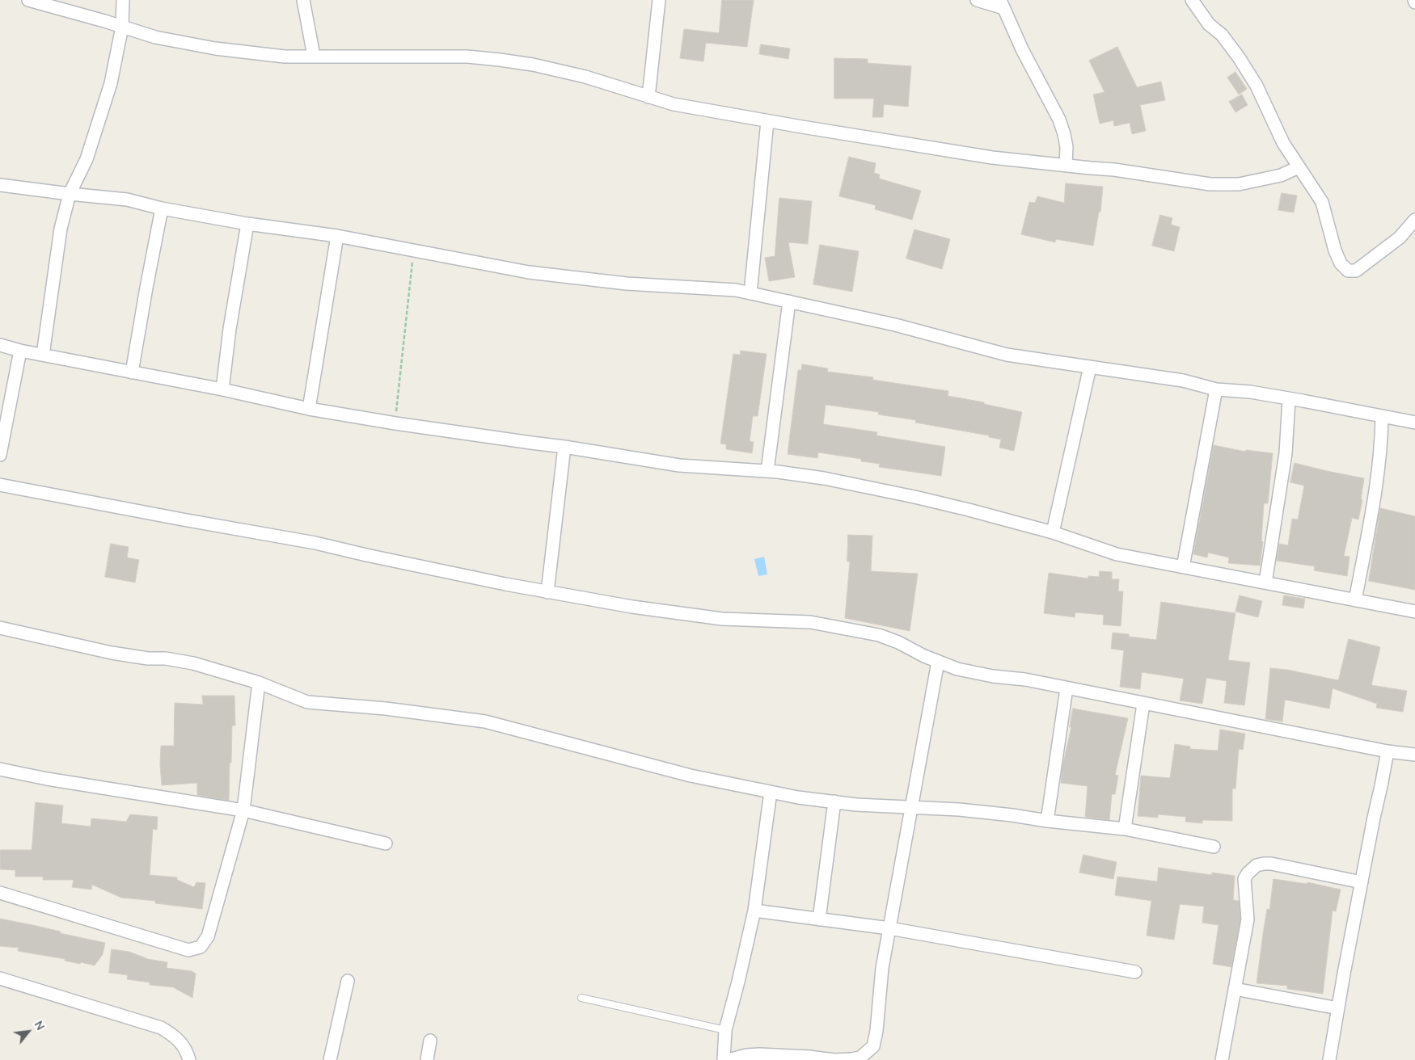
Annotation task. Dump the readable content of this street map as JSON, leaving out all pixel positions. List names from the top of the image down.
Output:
{
  "north": "top right"
}
